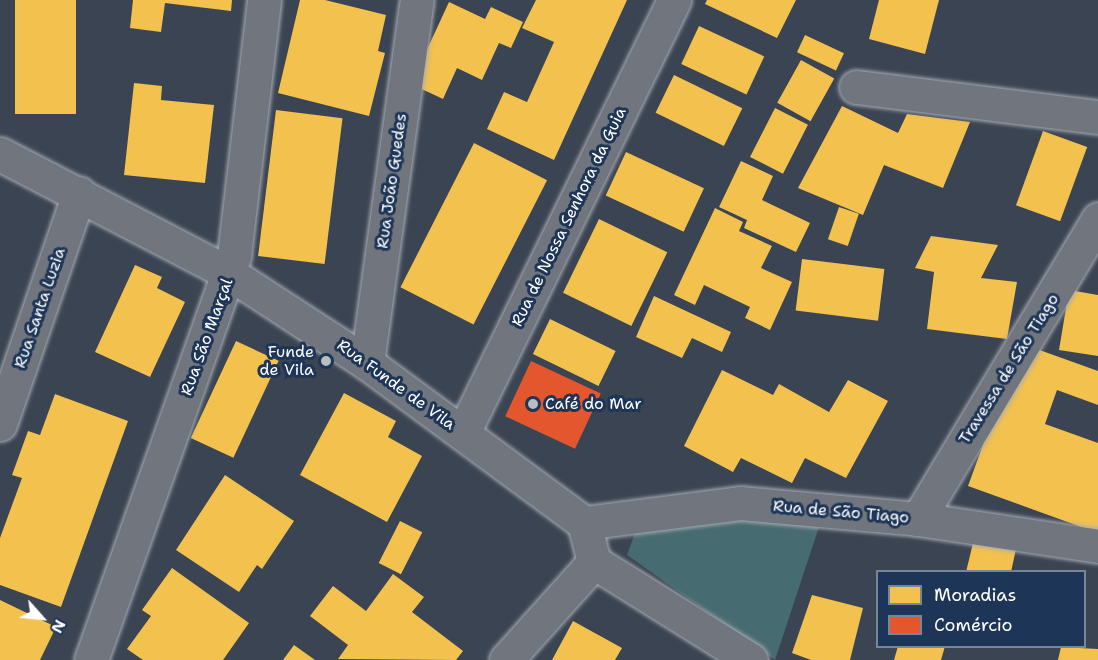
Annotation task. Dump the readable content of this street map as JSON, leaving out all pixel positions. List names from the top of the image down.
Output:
{
  "streets": {
    "street": [
      "Rua João Guedes",
      "Rua de Nossa Senhora da Guia",
      "Rua Santa Luzia",
      "Rua São Marçal",
      "Travessa de São Tiago",
      "Rua Funde de Vila",
      "Rua de São Tiago"
    ]
  },
  "crossings": [
    ["Rua João Guedes", "Rua Funde de Vila"],
    ["Rua de Nossa Senhora da Guia", "Rua Funde de Vila"],
    ["Rua Santa Luzia", "Rua Funde de Vila"],
    ["Rua São Marçal", "Rua Funde de Vila"],
    ["Travessa de São Tiago", "Rua de São Tiago"],
    ["Rua Funde de Vila", "Rua de São Tiago"]
  ],
  "places": ["Funde de Vila", "Café do Mar"],
  "legend": ["Moradias", "Comércio"],
  "north": "bottom right"
}
